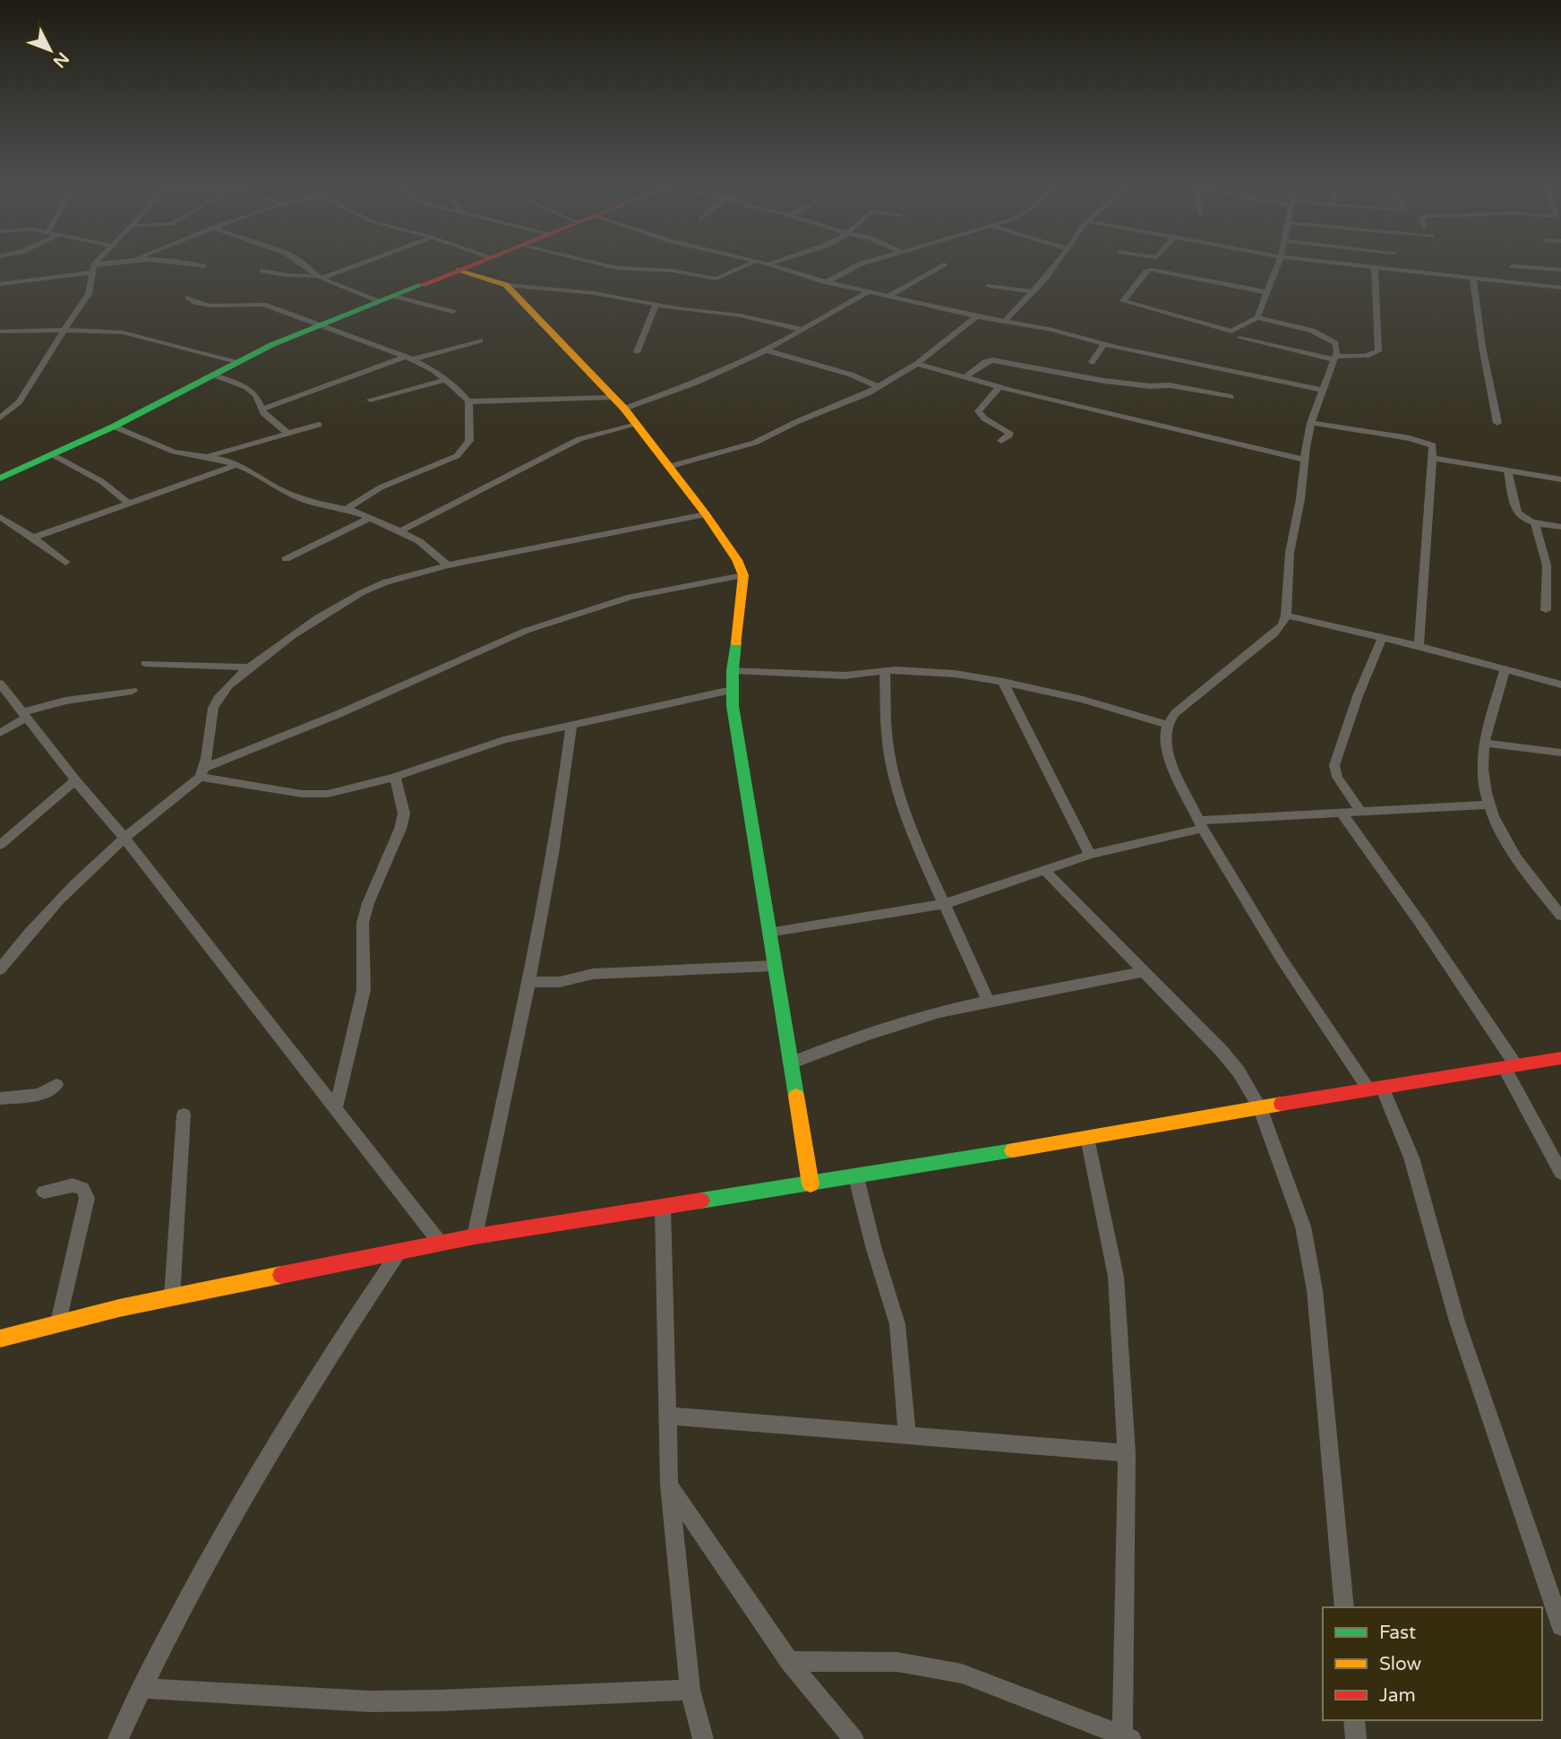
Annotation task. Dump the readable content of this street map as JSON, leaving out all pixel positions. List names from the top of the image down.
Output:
{
  "legend": ["Fast", "Slow", "Jam"],
  "north": "bottom right"
}
